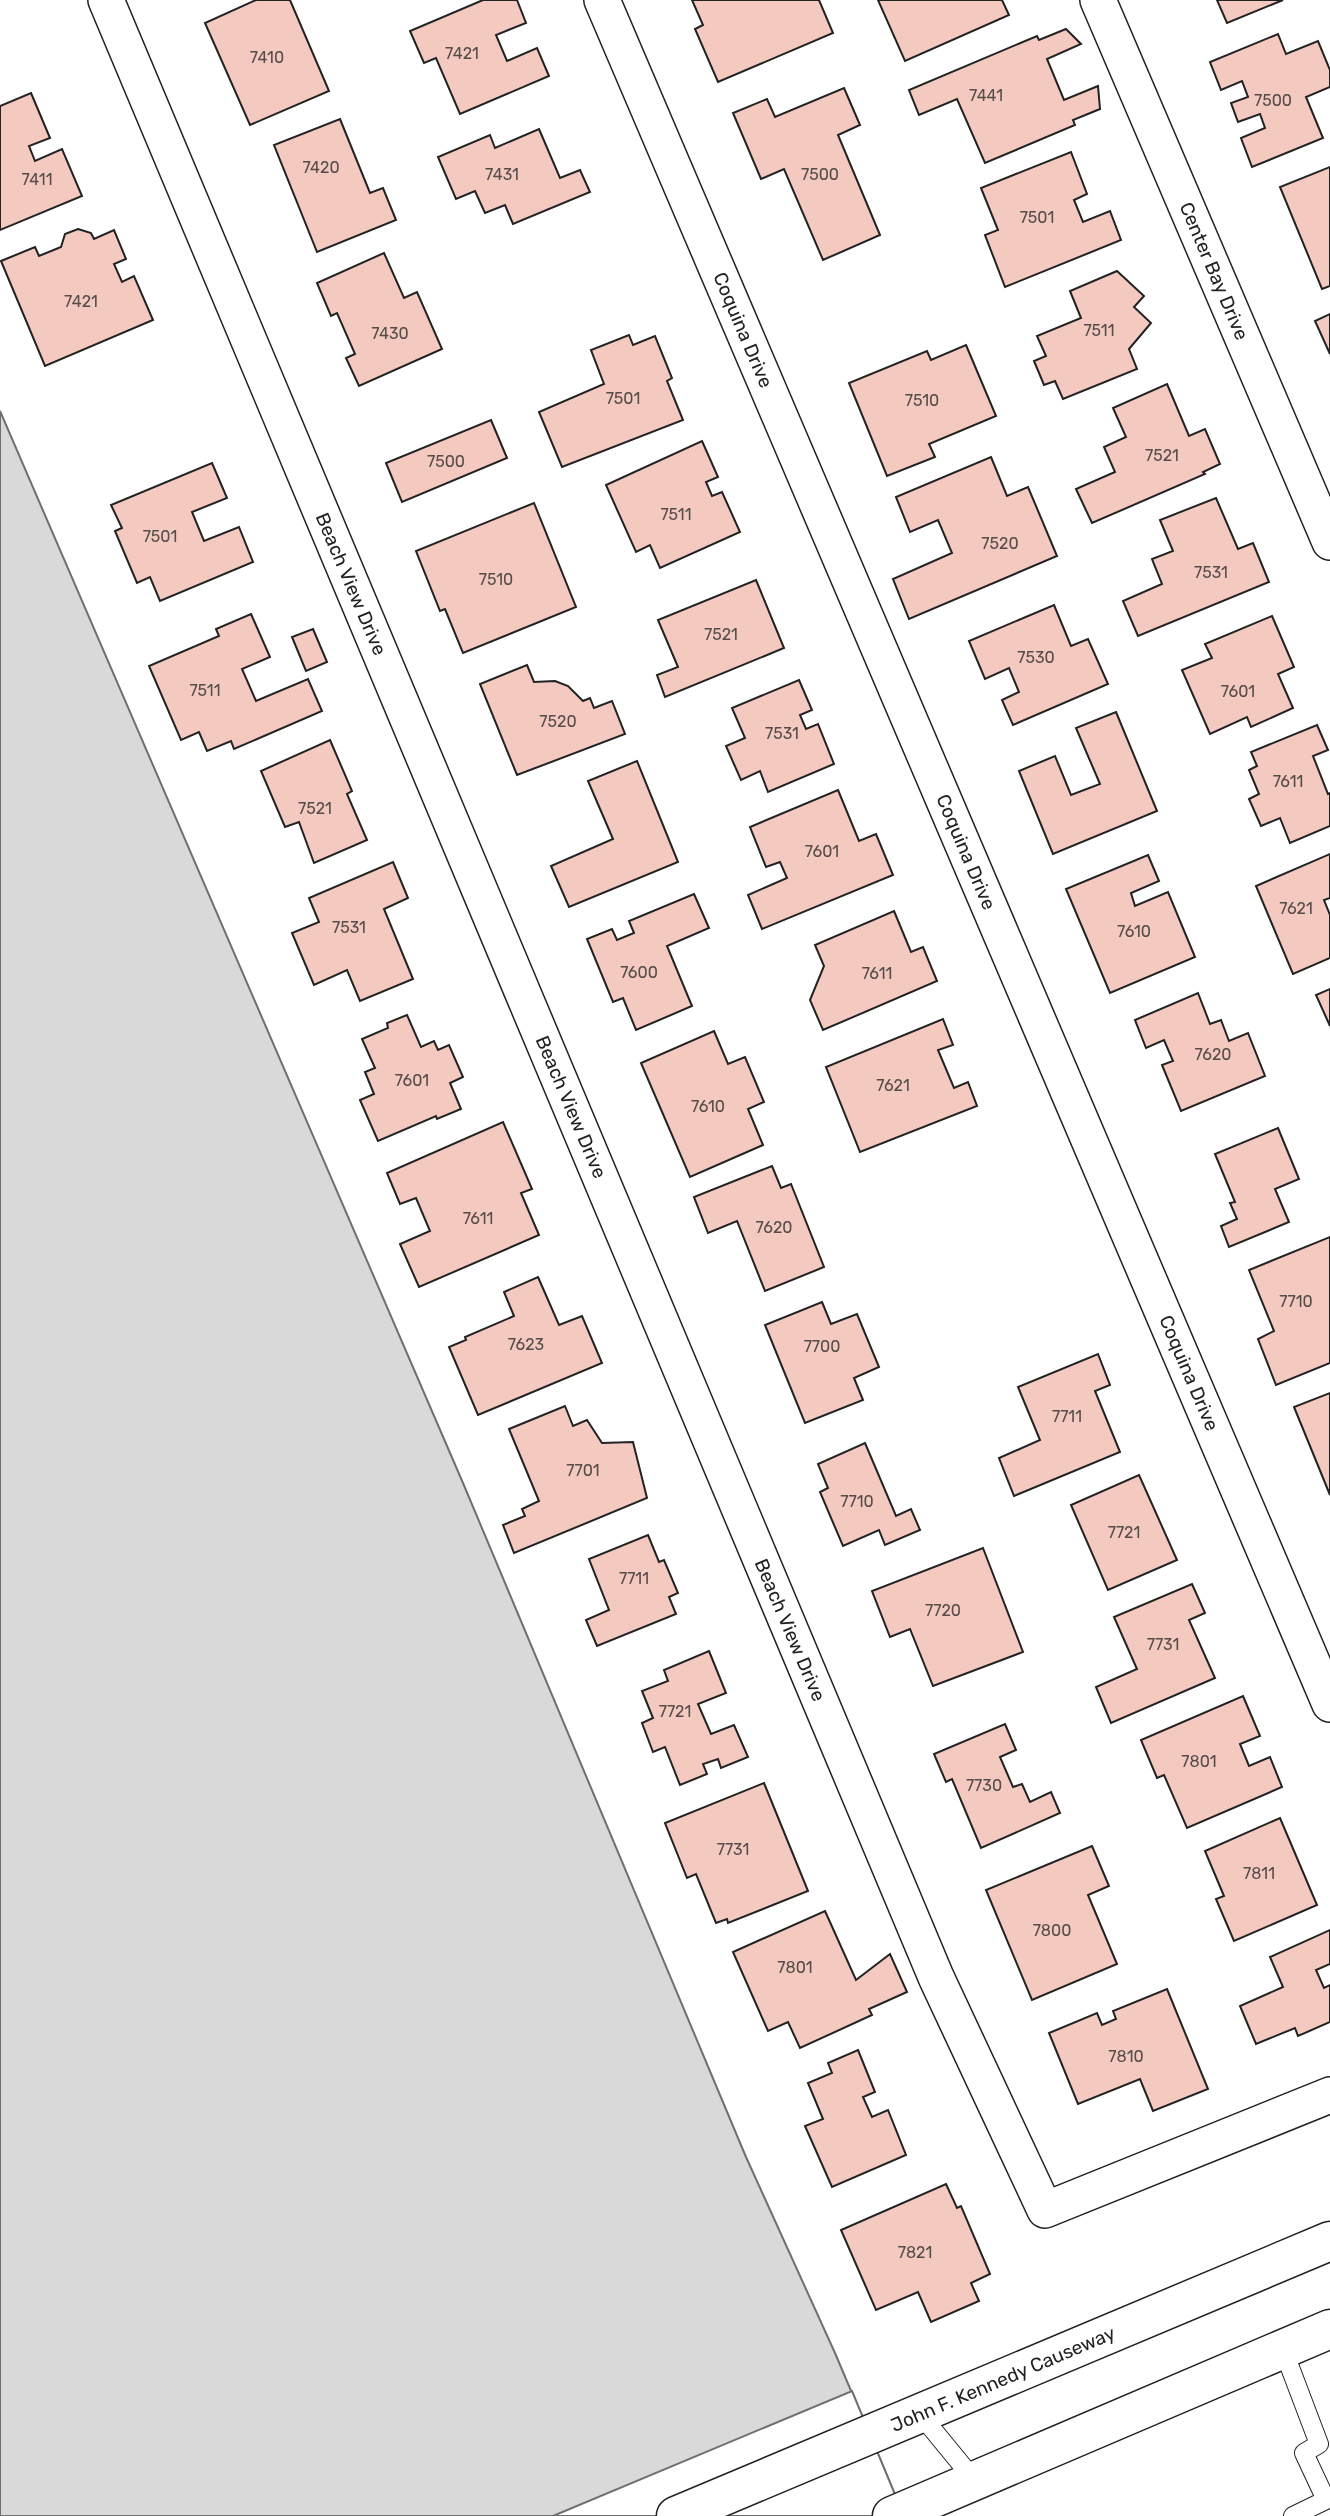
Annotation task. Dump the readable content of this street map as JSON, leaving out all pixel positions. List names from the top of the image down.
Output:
{
  "streets": {
    "main road": ["John F. Kennedy Causeway"],
    "street": ["Center Bay Drive", "Coquina Drive", "Beach View Drive"]
  },
  "house_numbers": [
    "7421",
    "7410",
    "7441",
    "7500",
    "7420",
    "7431",
    "7500",
    "7411",
    "7501",
    "7421",
    "7511",
    "7430",
    "7501",
    "7510",
    "7521",
    "7500",
    "7511",
    "7501",
    "7520",
    "7531",
    "7510",
    "7521",
    "7530",
    "7511",
    "7601",
    "7520",
    "7531",
    "7611",
    "7521",
    "7601",
    "7621",
    "7531",
    "7610",
    "7600",
    "7611",
    "7620",
    "7601",
    "7621",
    "7610",
    "7611",
    "7620",
    "7710",
    "7623",
    "7700",
    "7711",
    "7701",
    "7710",
    "7721",
    "7711",
    "7720",
    "7731",
    "7721",
    "7801",
    "7730",
    "7731",
    "7811",
    "7800",
    "7801",
    "7810",
    "7821"
  ]
}
